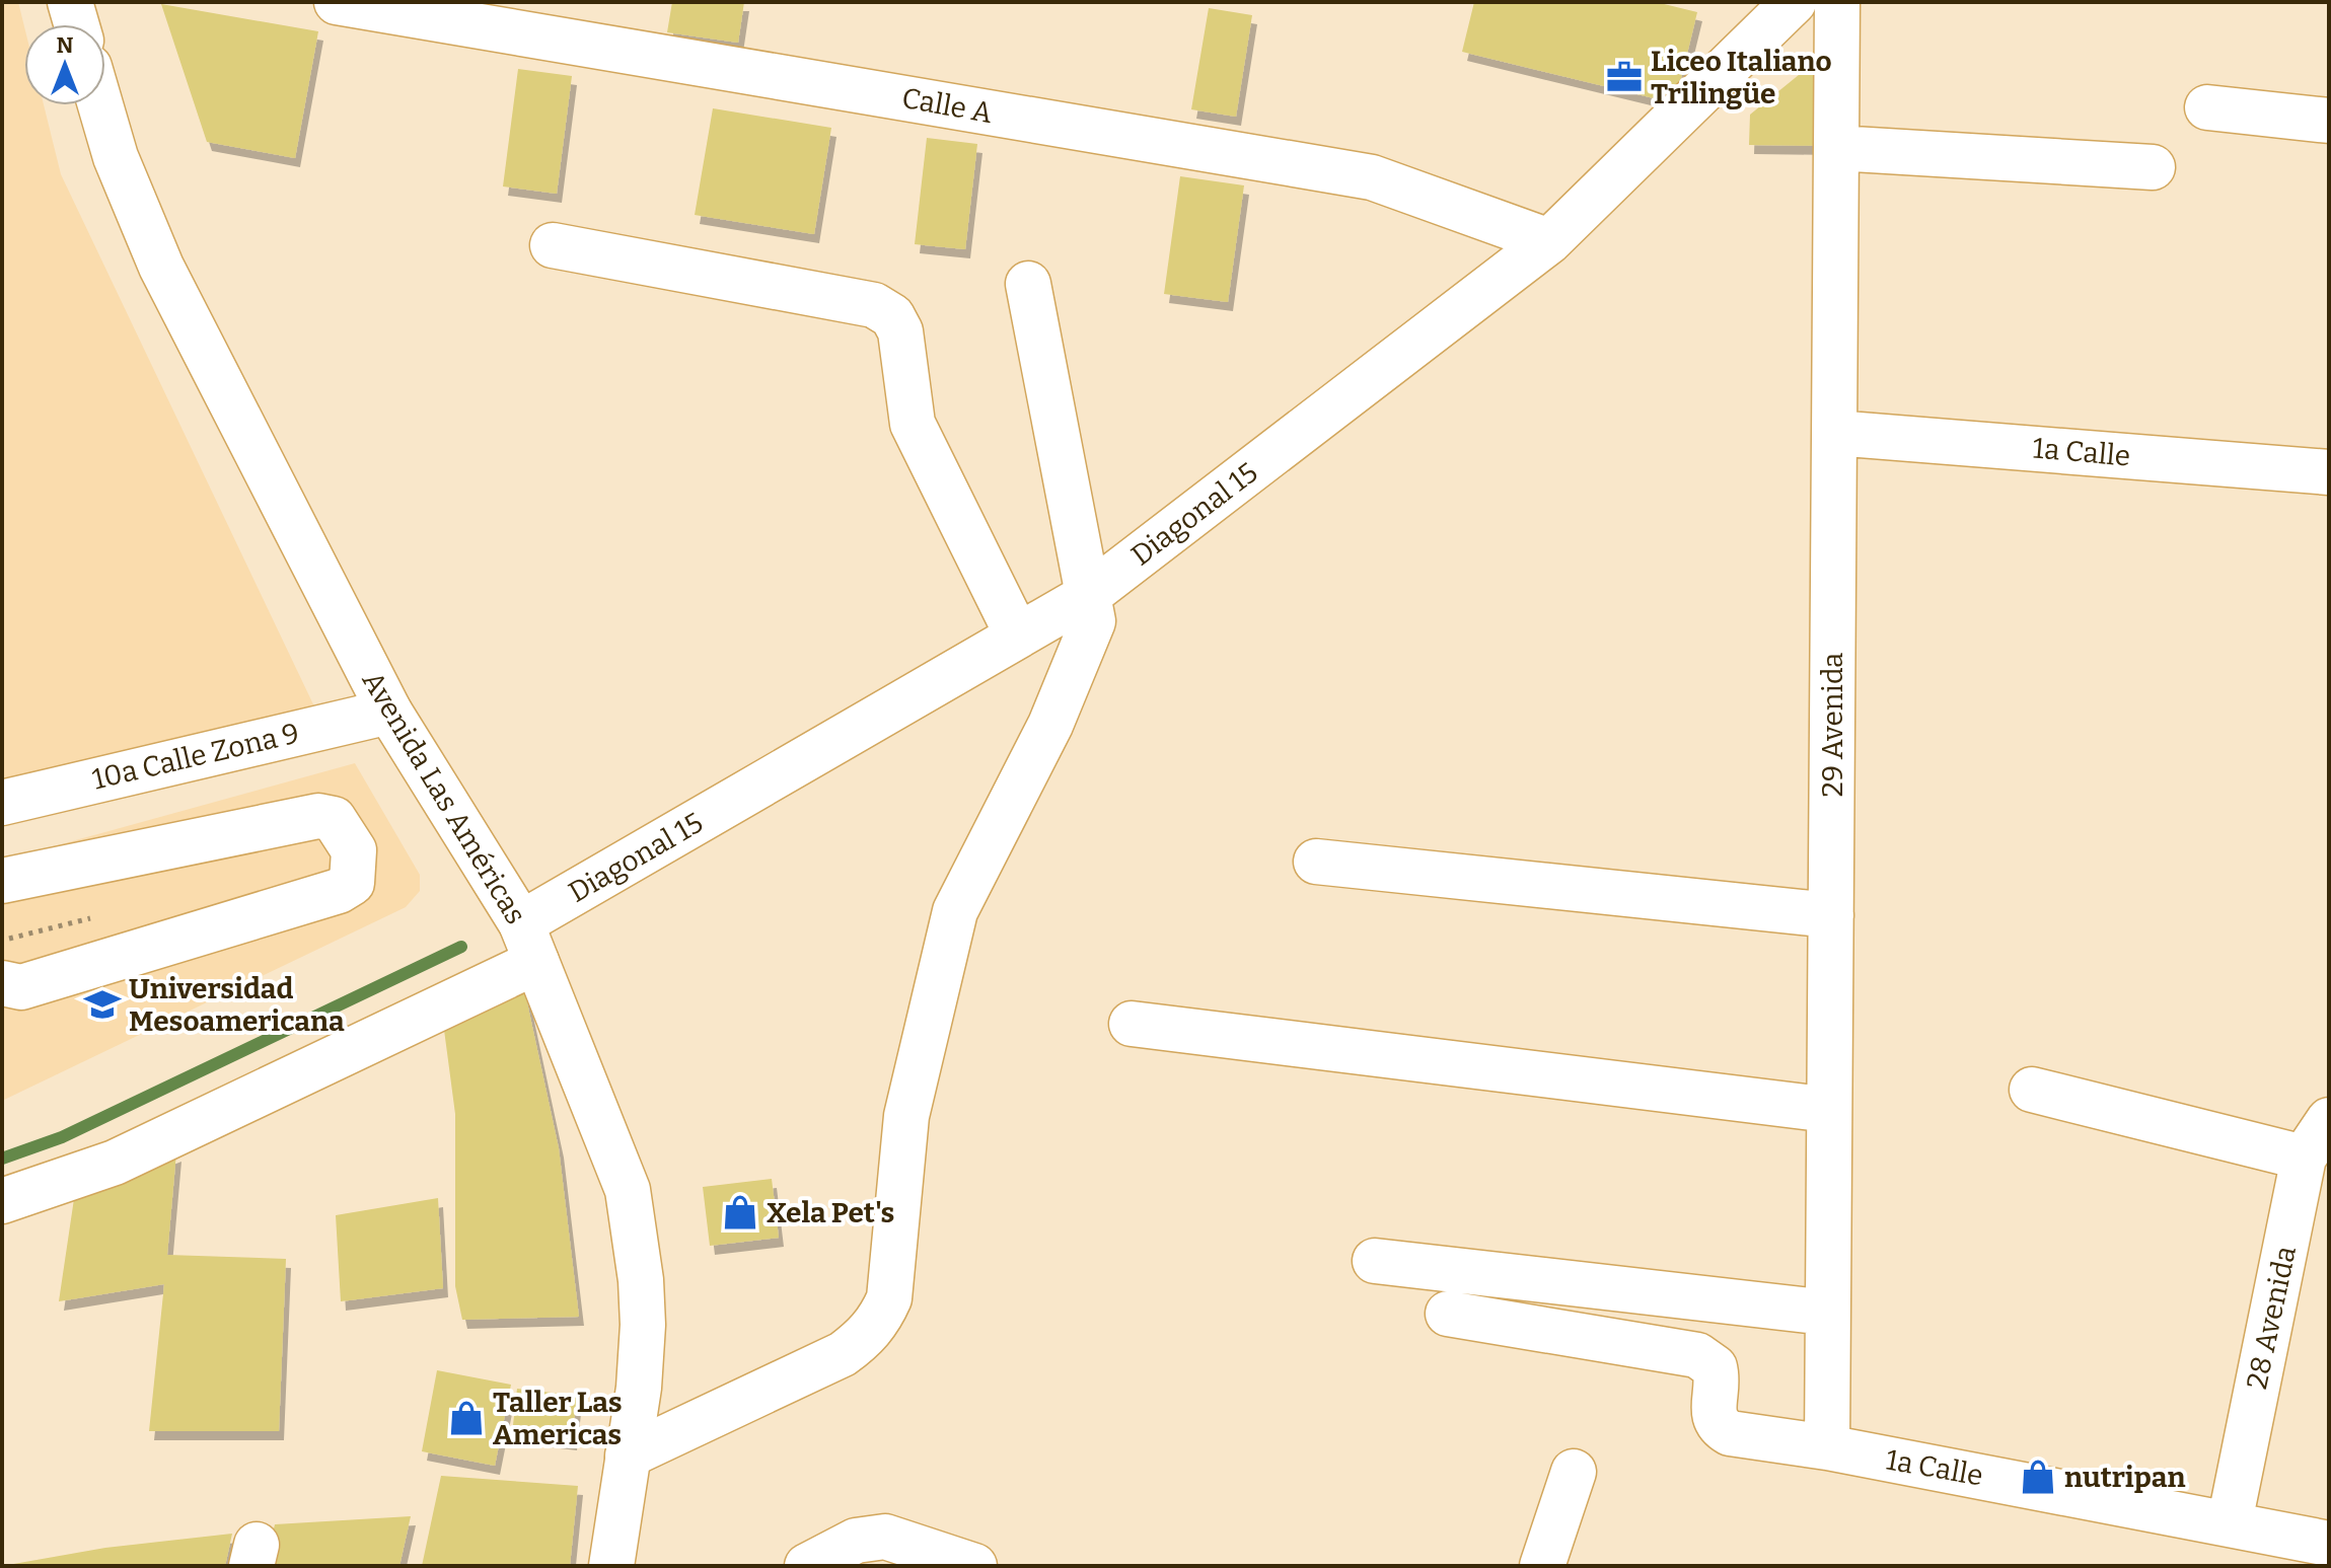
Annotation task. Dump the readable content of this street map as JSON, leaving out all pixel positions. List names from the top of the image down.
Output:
{
  "streets": {
    "street": [
      "Calle A",
      "1a Calle",
      "Diagonal 15",
      "29 Avenida",
      "10a Calle Zona 9",
      "Avenida Las Américas",
      "28 Avenida"
    ]
  },
  "crossings": [
    ["Calle A", "Diagonal 15"],
    ["1a Calle", "29 Avenida"],
    ["1a Calle", "28 Avenida"],
    ["Diagonal 15", "Avenida Las Américas"],
    ["10a Calle Zona 9", "Avenida Las Américas"]
  ],
  "places": {
    "office": ["Liceo Italiano Trilingüe"],
    "school or university": ["Universidad Mesoamericana"],
    "shop": ["Xela Pet's", "Taller Las Americas", "nutripan"]
  },
  "north": "top"
}
